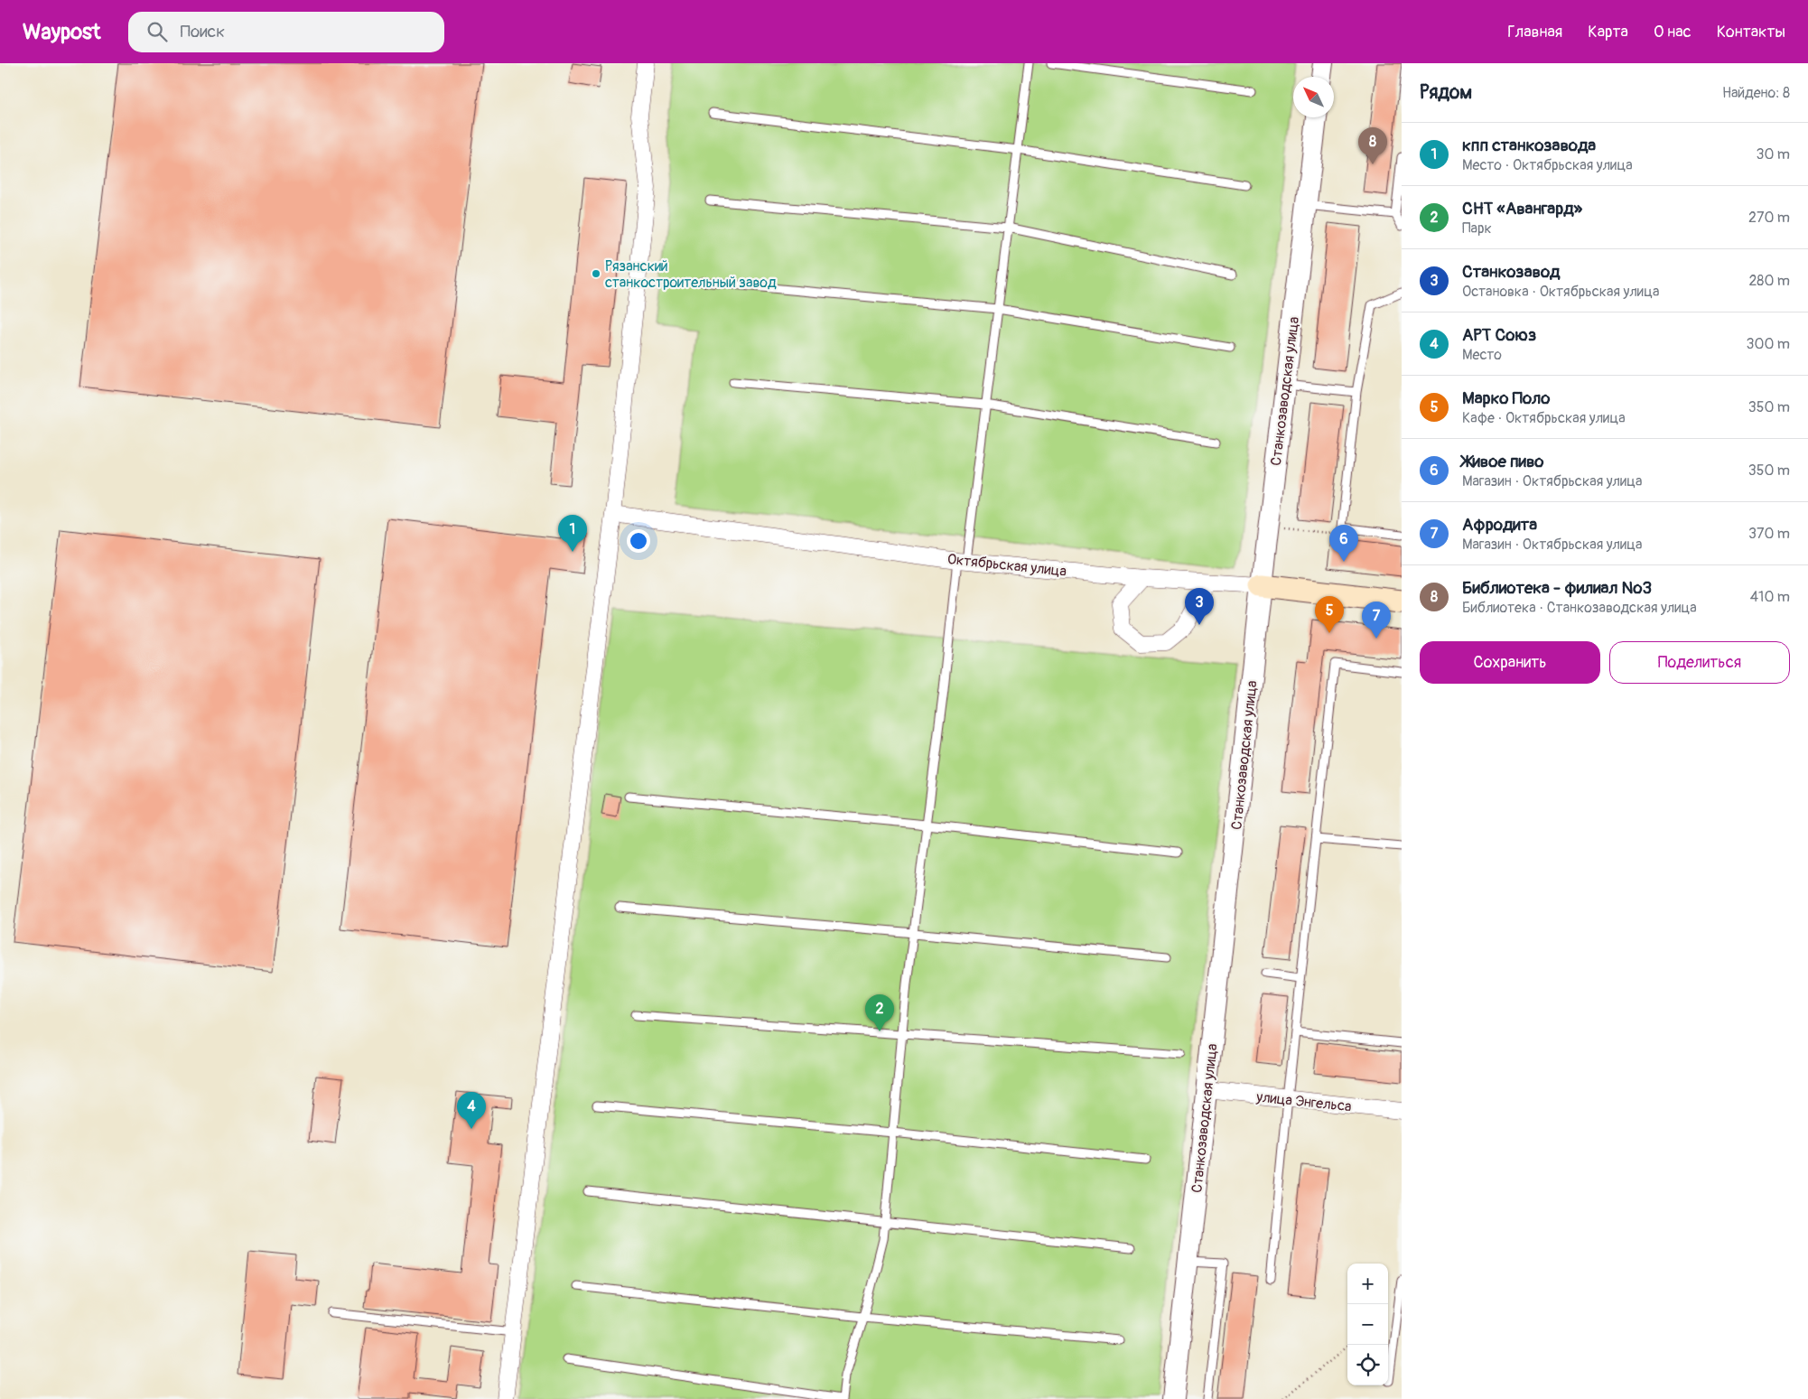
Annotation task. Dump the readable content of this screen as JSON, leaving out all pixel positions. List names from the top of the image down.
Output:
{
  "streets": {
    "main road": ["Октябрьская улица"],
    "street": ["Станкозаводская улица", "улица Энгельса"]
  },
  "crossings": [
    ["Станкозаводская улица", "Октябрьская улица"],
    ["Станкозаводская улица", "улица Энгельса"]
  ],
  "places": ["Рязанский станкостроительный завод"],
  "north": "top left",
  "page": {
    "header": "Waypost",
    "search": "Поиск",
    "nav": [
      "Главная",
      "Карта",
      "О нас",
      "Контакты"
    ],
    "heading": ["Рядом", "Найдено: 8"],
    "list": [
      {
        "mark": "1",
        "name": "кпп станкозавода",
        "note": "Место · Октябрьская улица",
        "value": "30 m"
      },
      {
        "mark": "2",
        "name": "СНТ «Авангард»",
        "note": "Парк",
        "value": "270 m"
      },
      {
        "mark": "3",
        "name": "Станкозавод",
        "note": "Остановка · Октябрьская улица",
        "value": "280 m"
      },
      {
        "mark": "4",
        "name": "АРТ Союз",
        "note": "Место",
        "value": "300 m"
      },
      {
        "mark": "5",
        "name": "Марко Поло",
        "note": "Кафе · Октябрьская улица",
        "value": "350 m"
      },
      {
        "mark": "6",
        "name": "Живое пиво",
        "note": "Магазин · Октябрьская улица",
        "value": "350 m"
      },
      {
        "mark": "7",
        "name": "Афродита",
        "note": "Магазин · Октябрьская улица",
        "value": "370 m"
      },
      {
        "mark": "8",
        "name": "Библиотека - филиал №3",
        "note": "Библиотека · Станкозаводская улица",
        "value": "410 m"
      }
    ],
    "pins": [
      "8",
      "1",
      "6",
      "3",
      "5",
      "7",
      "2",
      "4"
    ],
    "buttons": ["Сохранить", "Поделиться"],
    "map_buttons": ["+", "−"]
  }
}
